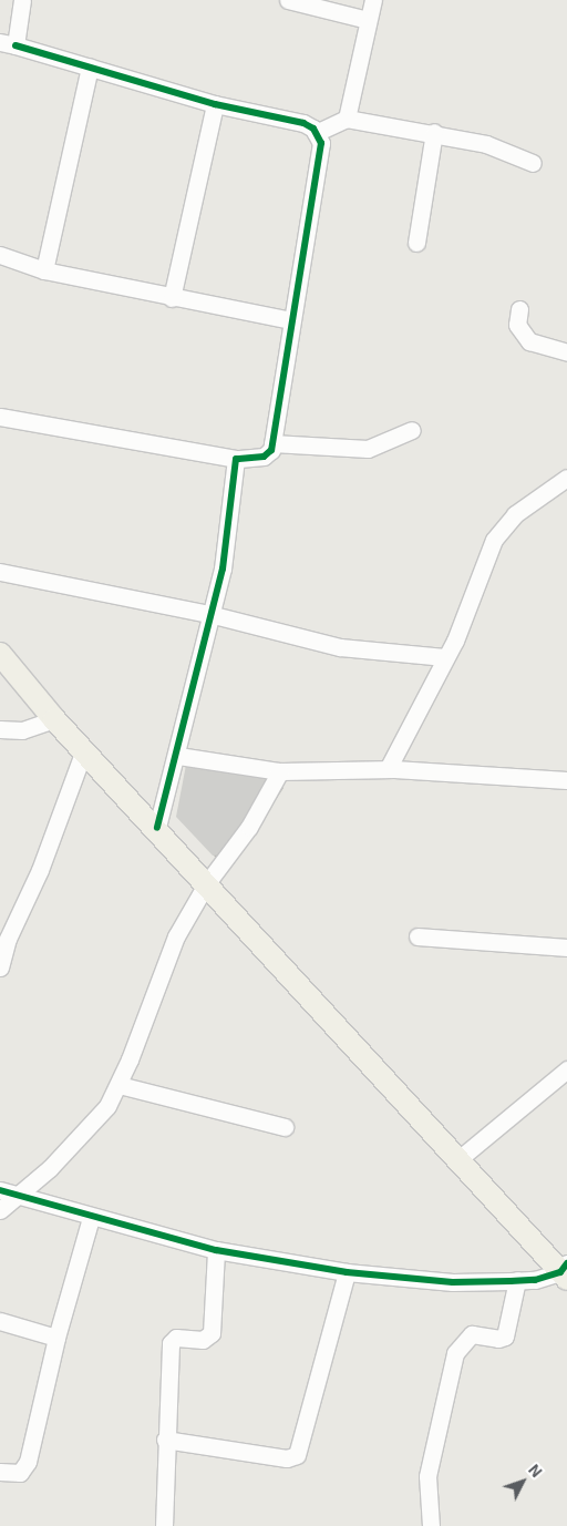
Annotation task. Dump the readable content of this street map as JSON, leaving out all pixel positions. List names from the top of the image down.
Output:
{
  "north": "top right"
}
